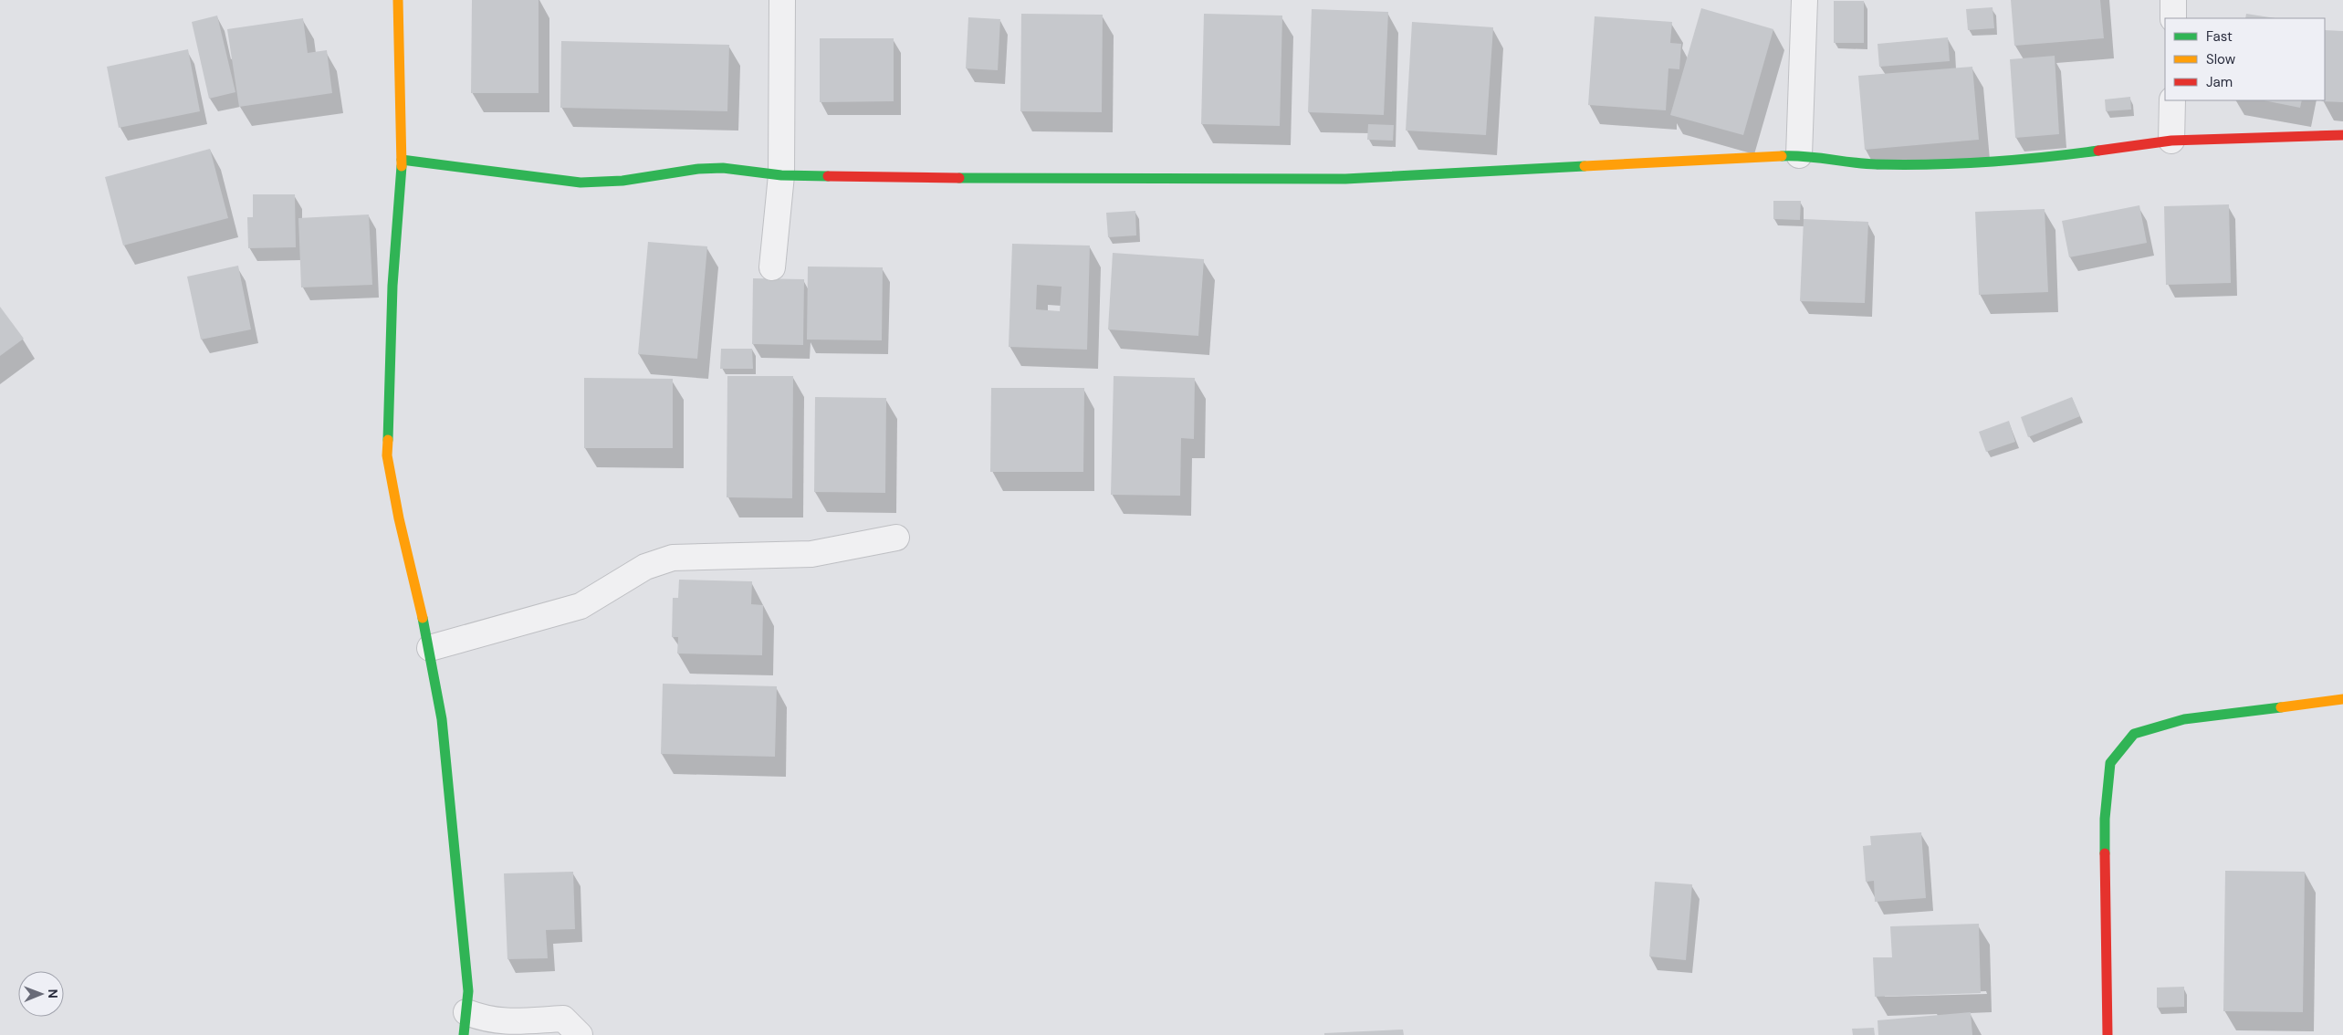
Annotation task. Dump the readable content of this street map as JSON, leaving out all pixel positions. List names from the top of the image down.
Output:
{
  "legend": ["Fast", "Slow", "Jam"],
  "north": "right"
}
